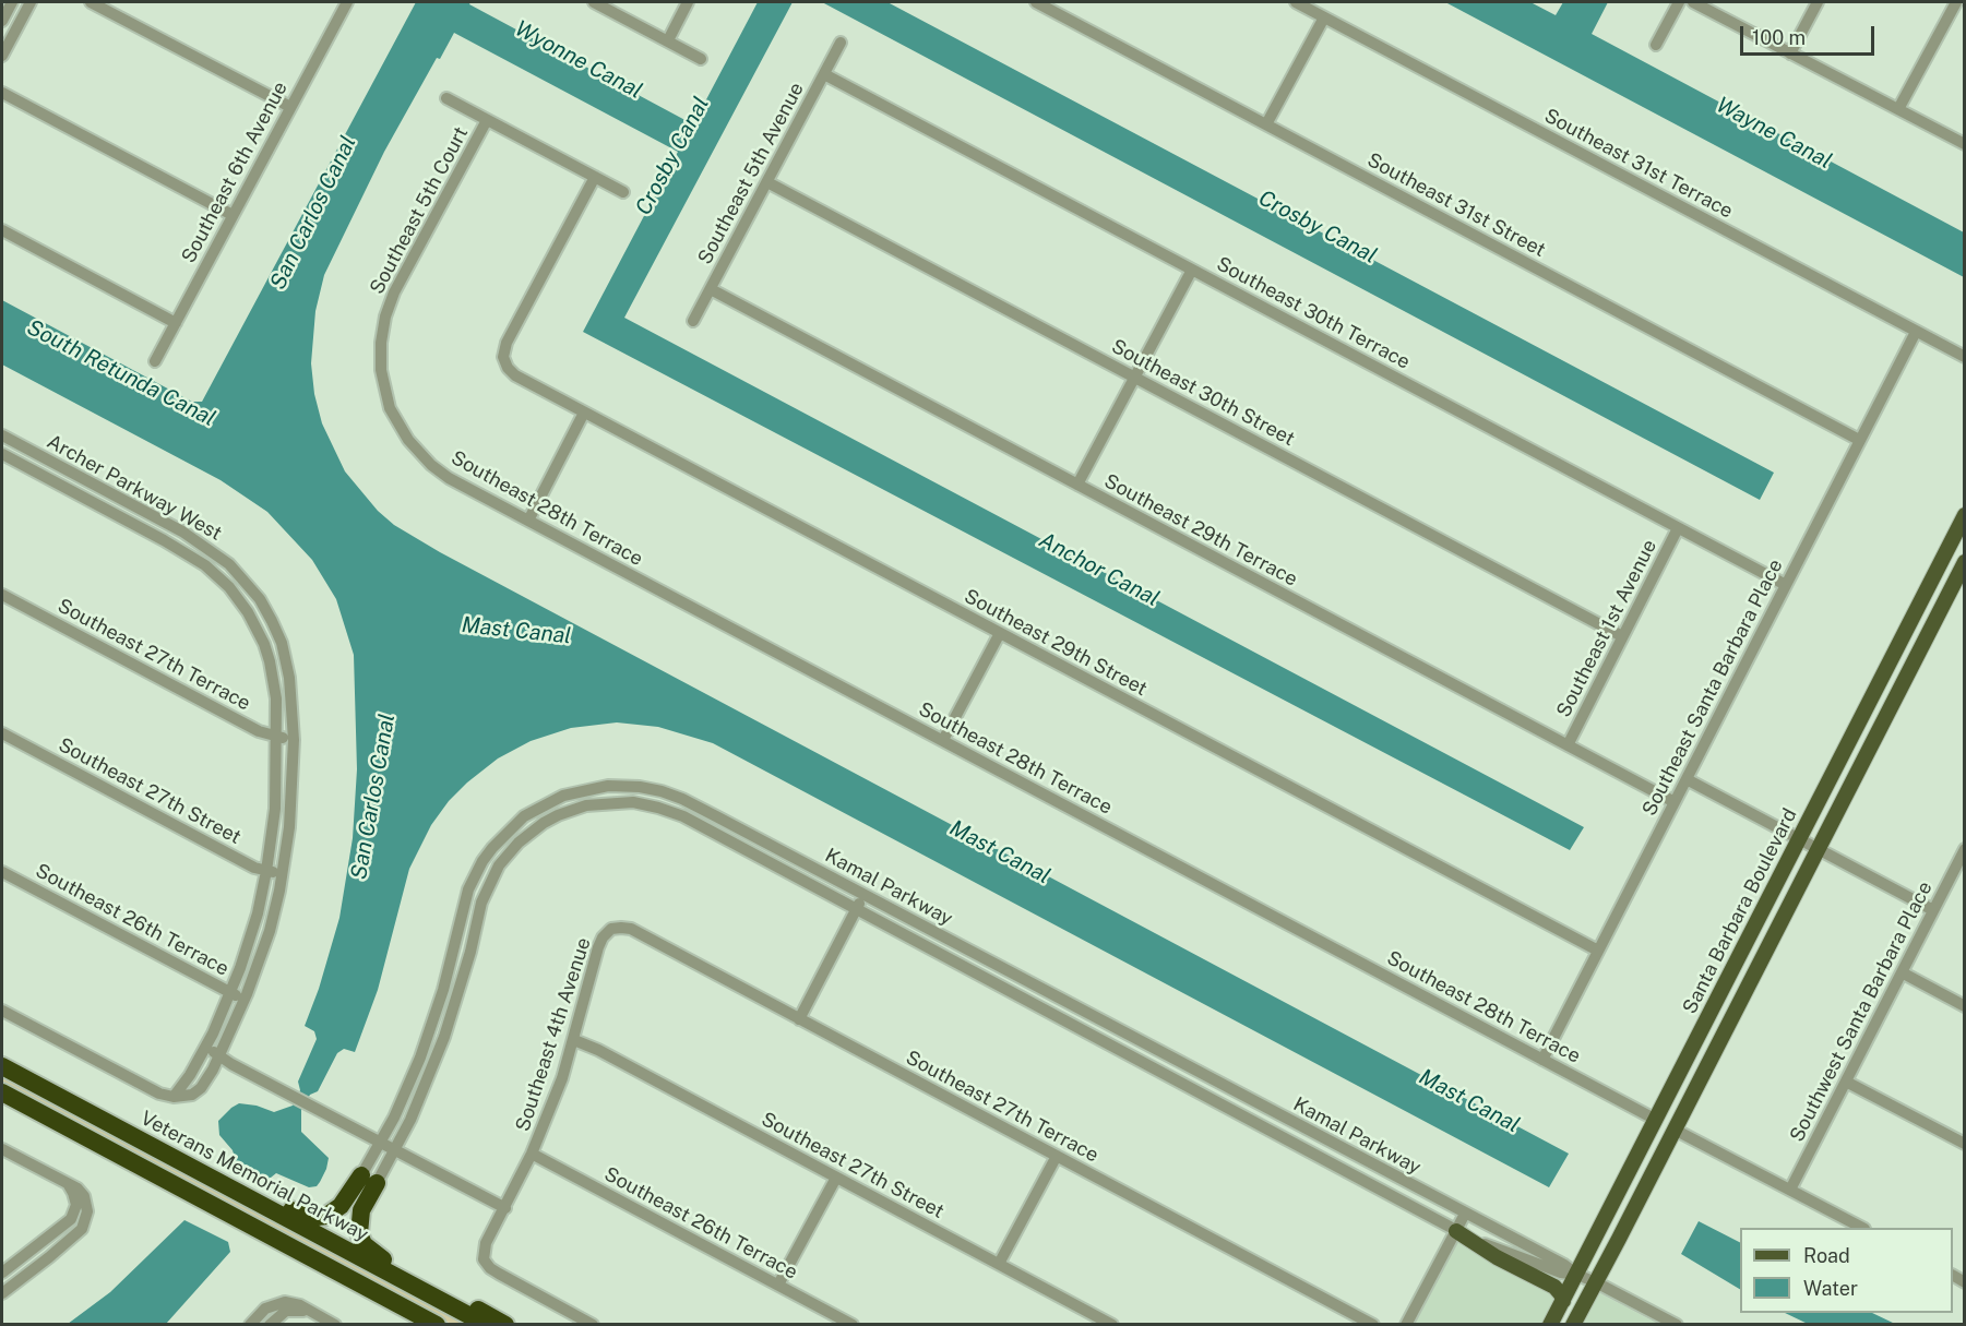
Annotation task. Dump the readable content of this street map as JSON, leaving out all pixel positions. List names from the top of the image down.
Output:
{
  "streets": {
    "highway": ["Veterans Memorial Parkway"],
    "main road": ["Santa Barbara Boulevard"],
    "street": [
      "Southeast 31st Terrace",
      "Southeast 6th Avenue",
      "Southeast 5th Avenue",
      "Southeast 31st Street",
      "Southeast 5th Court",
      "Southeast 30th Terrace",
      "Southeast 30th Street",
      "Archer Parkway West",
      "Southeast 28th Terrace",
      "Southeast 29th Terrace",
      "Southeast 1st Avenue",
      "Southeast 29th Street",
      "Southeast 27th Terrace",
      "Southeast Santa Barbara Place",
      "Southeast 27th Street",
      "Kamal Parkway",
      "Southeast 26th Terrace",
      "Southwest Santa Barbara Place",
      "Southeast 4th Avenue"
    ]
  },
  "crossings": [
    ["Southeast 31st Terrace", "Southeast Santa Barbara Place"],
    ["Southeast 5th Avenue", "Southeast 30th Terrace"],
    ["Southeast 5th Avenue", "Southeast 30th Street"],
    ["Southeast 5th Avenue", "Southeast 29th Terrace"],
    ["Southeast 31st Street", "Southeast Santa Barbara Place"],
    ["Southeast 5th Court", "Southeast 28th Terrace"],
    ["Southeast 30th Terrace", "Southeast 1st Avenue"],
    ["Southeast 30th Terrace", "Southeast Santa Barbara Place"],
    ["Southeast 30th Street", "Southeast 1st Avenue"],
    ["Archer Parkway West", "Southeast 27th Terrace"],
    ["Archer Parkway West", "Southeast 27th Street"],
    ["Archer Parkway West", "Southeast 26th Terrace"],
    ["Southeast 28th Terrace", "Southeast Santa Barbara Place"],
    ["Southeast 28th Terrace", "Santa Barbara Boulevard"],
    ["Southeast 29th Terrace", "Southeast 1st Avenue"],
    ["Southeast 29th Terrace", "Southeast Santa Barbara Place"],
    ["Southeast 29th Street", "Southeast Santa Barbara Place"],
    ["Southeast 27th Terrace", "Southeast 4th Avenue"],
    ["Southeast 27th Street", "Southeast 4th Avenue"],
    ["Kamal Parkway", "Santa Barbara Boulevard"],
    ["Southeast 26th Terrace", "Southeast 4th Avenue"]
  ],
  "water": [
    "Wyonne Canal",
    "Wayne Canal",
    "Crosby Canal",
    "San Carlos Canal",
    "South Retunda Canal",
    "Anchor Canal",
    "Mast Canal"
  ],
  "legend": ["Road", "Water"],
  "scale_bar": "100 m"
}
